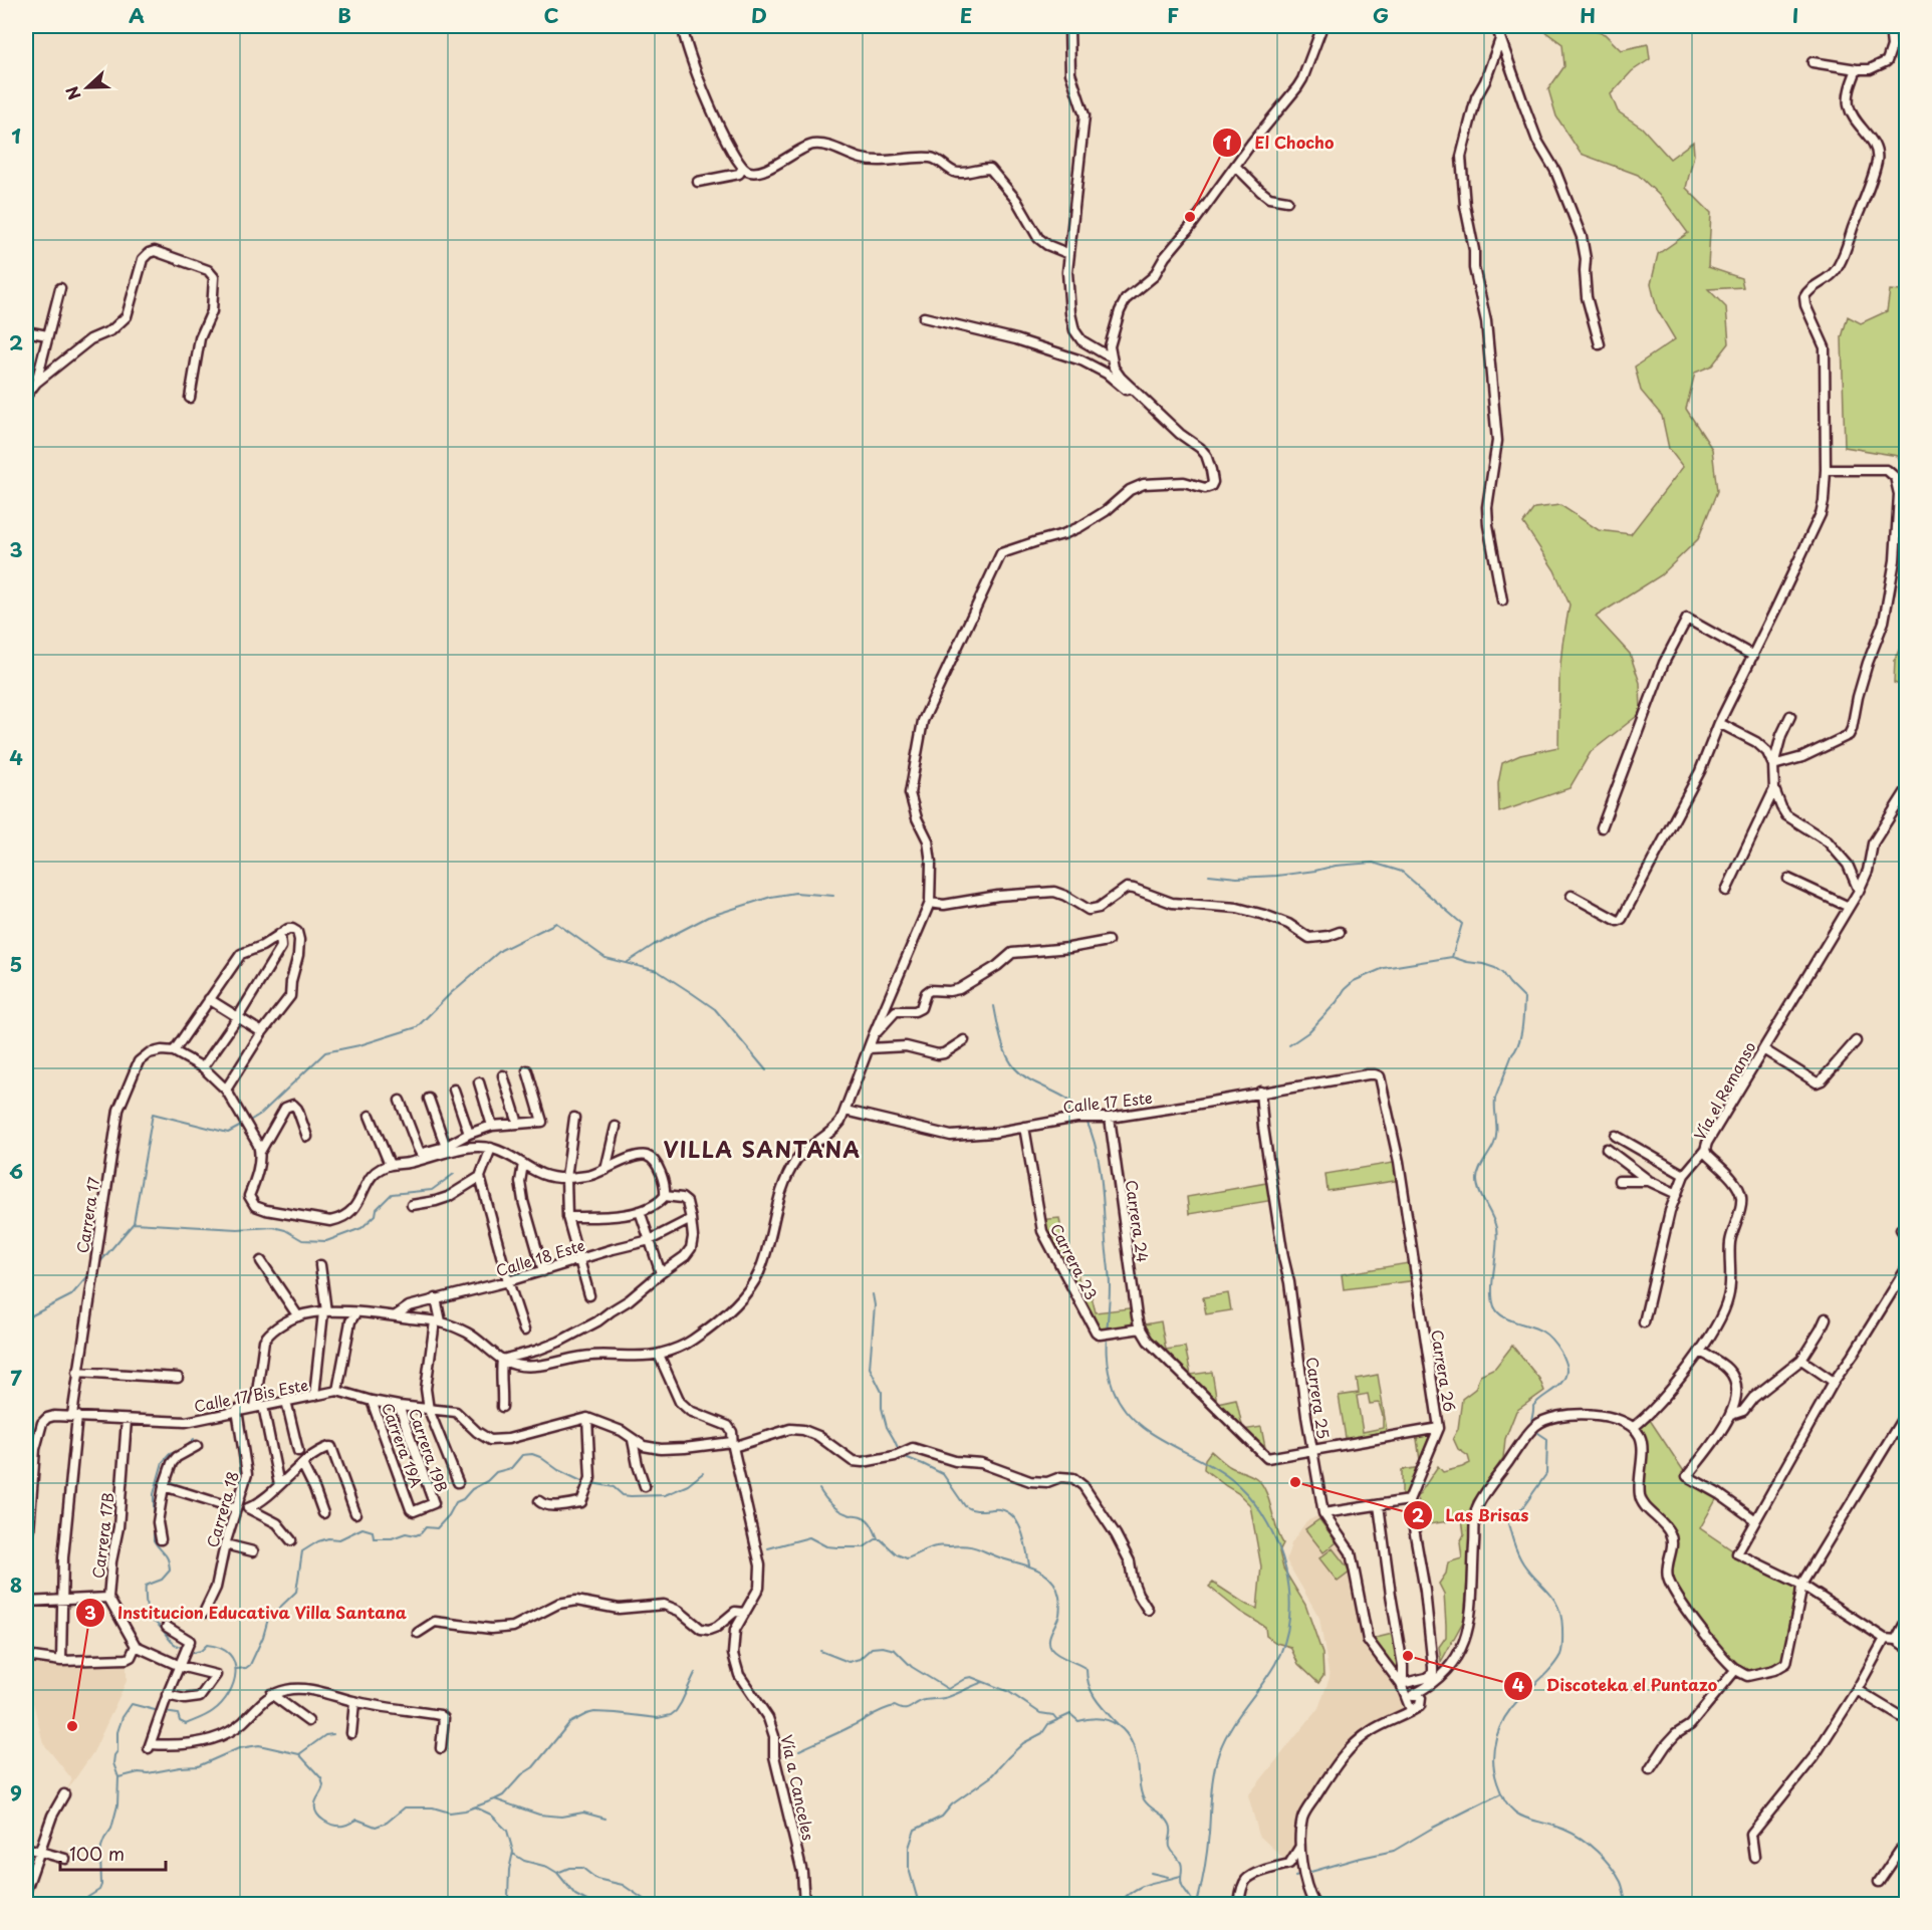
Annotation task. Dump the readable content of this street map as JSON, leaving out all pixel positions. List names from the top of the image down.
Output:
{
  "streets": {
    "street": [
      "Vía el Remanso",
      "Calle 17 Este",
      "Carrera 17",
      "Carrera 24",
      "Calle 18 Este",
      "Carrera 23",
      "Carrera 26",
      "Calle 17 Bis Este",
      "Carrera 25",
      "Carrera 19A",
      "Carrera 19B",
      "Carrera 18",
      "Carrera 17B",
      "Vía a Canceles"
    ]
  },
  "crossings": [
    ["Calle 17 Este", "Carrera 24"],
    ["Calle 17 Este", "Carrera 23"],
    ["Calle 17 Este", "Carrera 26"],
    ["Calle 17 Este", "Carrera 25"],
    ["Carrera 17", "Calle 17 Bis Este"],
    ["Carrera 24", "Carrera 23"],
    ["Calle 17 Bis Este", "Carrera 19A"],
    ["Calle 17 Bis Este", "Carrera 19B"],
    ["Calle 17 Bis Este", "Carrera 18"],
    ["Calle 17 Bis Este", "Carrera 17B"],
    ["Carrera 19A", "Carrera 19B"]
  ],
  "districts": ["VILLA SANTANA"],
  "places": [
    "El Chocho",
    "Las Brisas",
    "Discoteka el Puntazo",
    "Institucion Educativa Villa Santana"
  ],
  "scale_bar": "100 m",
  "north": "left",
  "grid": {
    "columns": [
      "A",
      "B",
      "C",
      "D",
      "E",
      "F",
      "G",
      "H",
      "I"
    ],
    "rows": [
      "1",
      "2",
      "3",
      "4",
      "5",
      "6",
      "7",
      "8",
      "9"
    ]
  }
}
